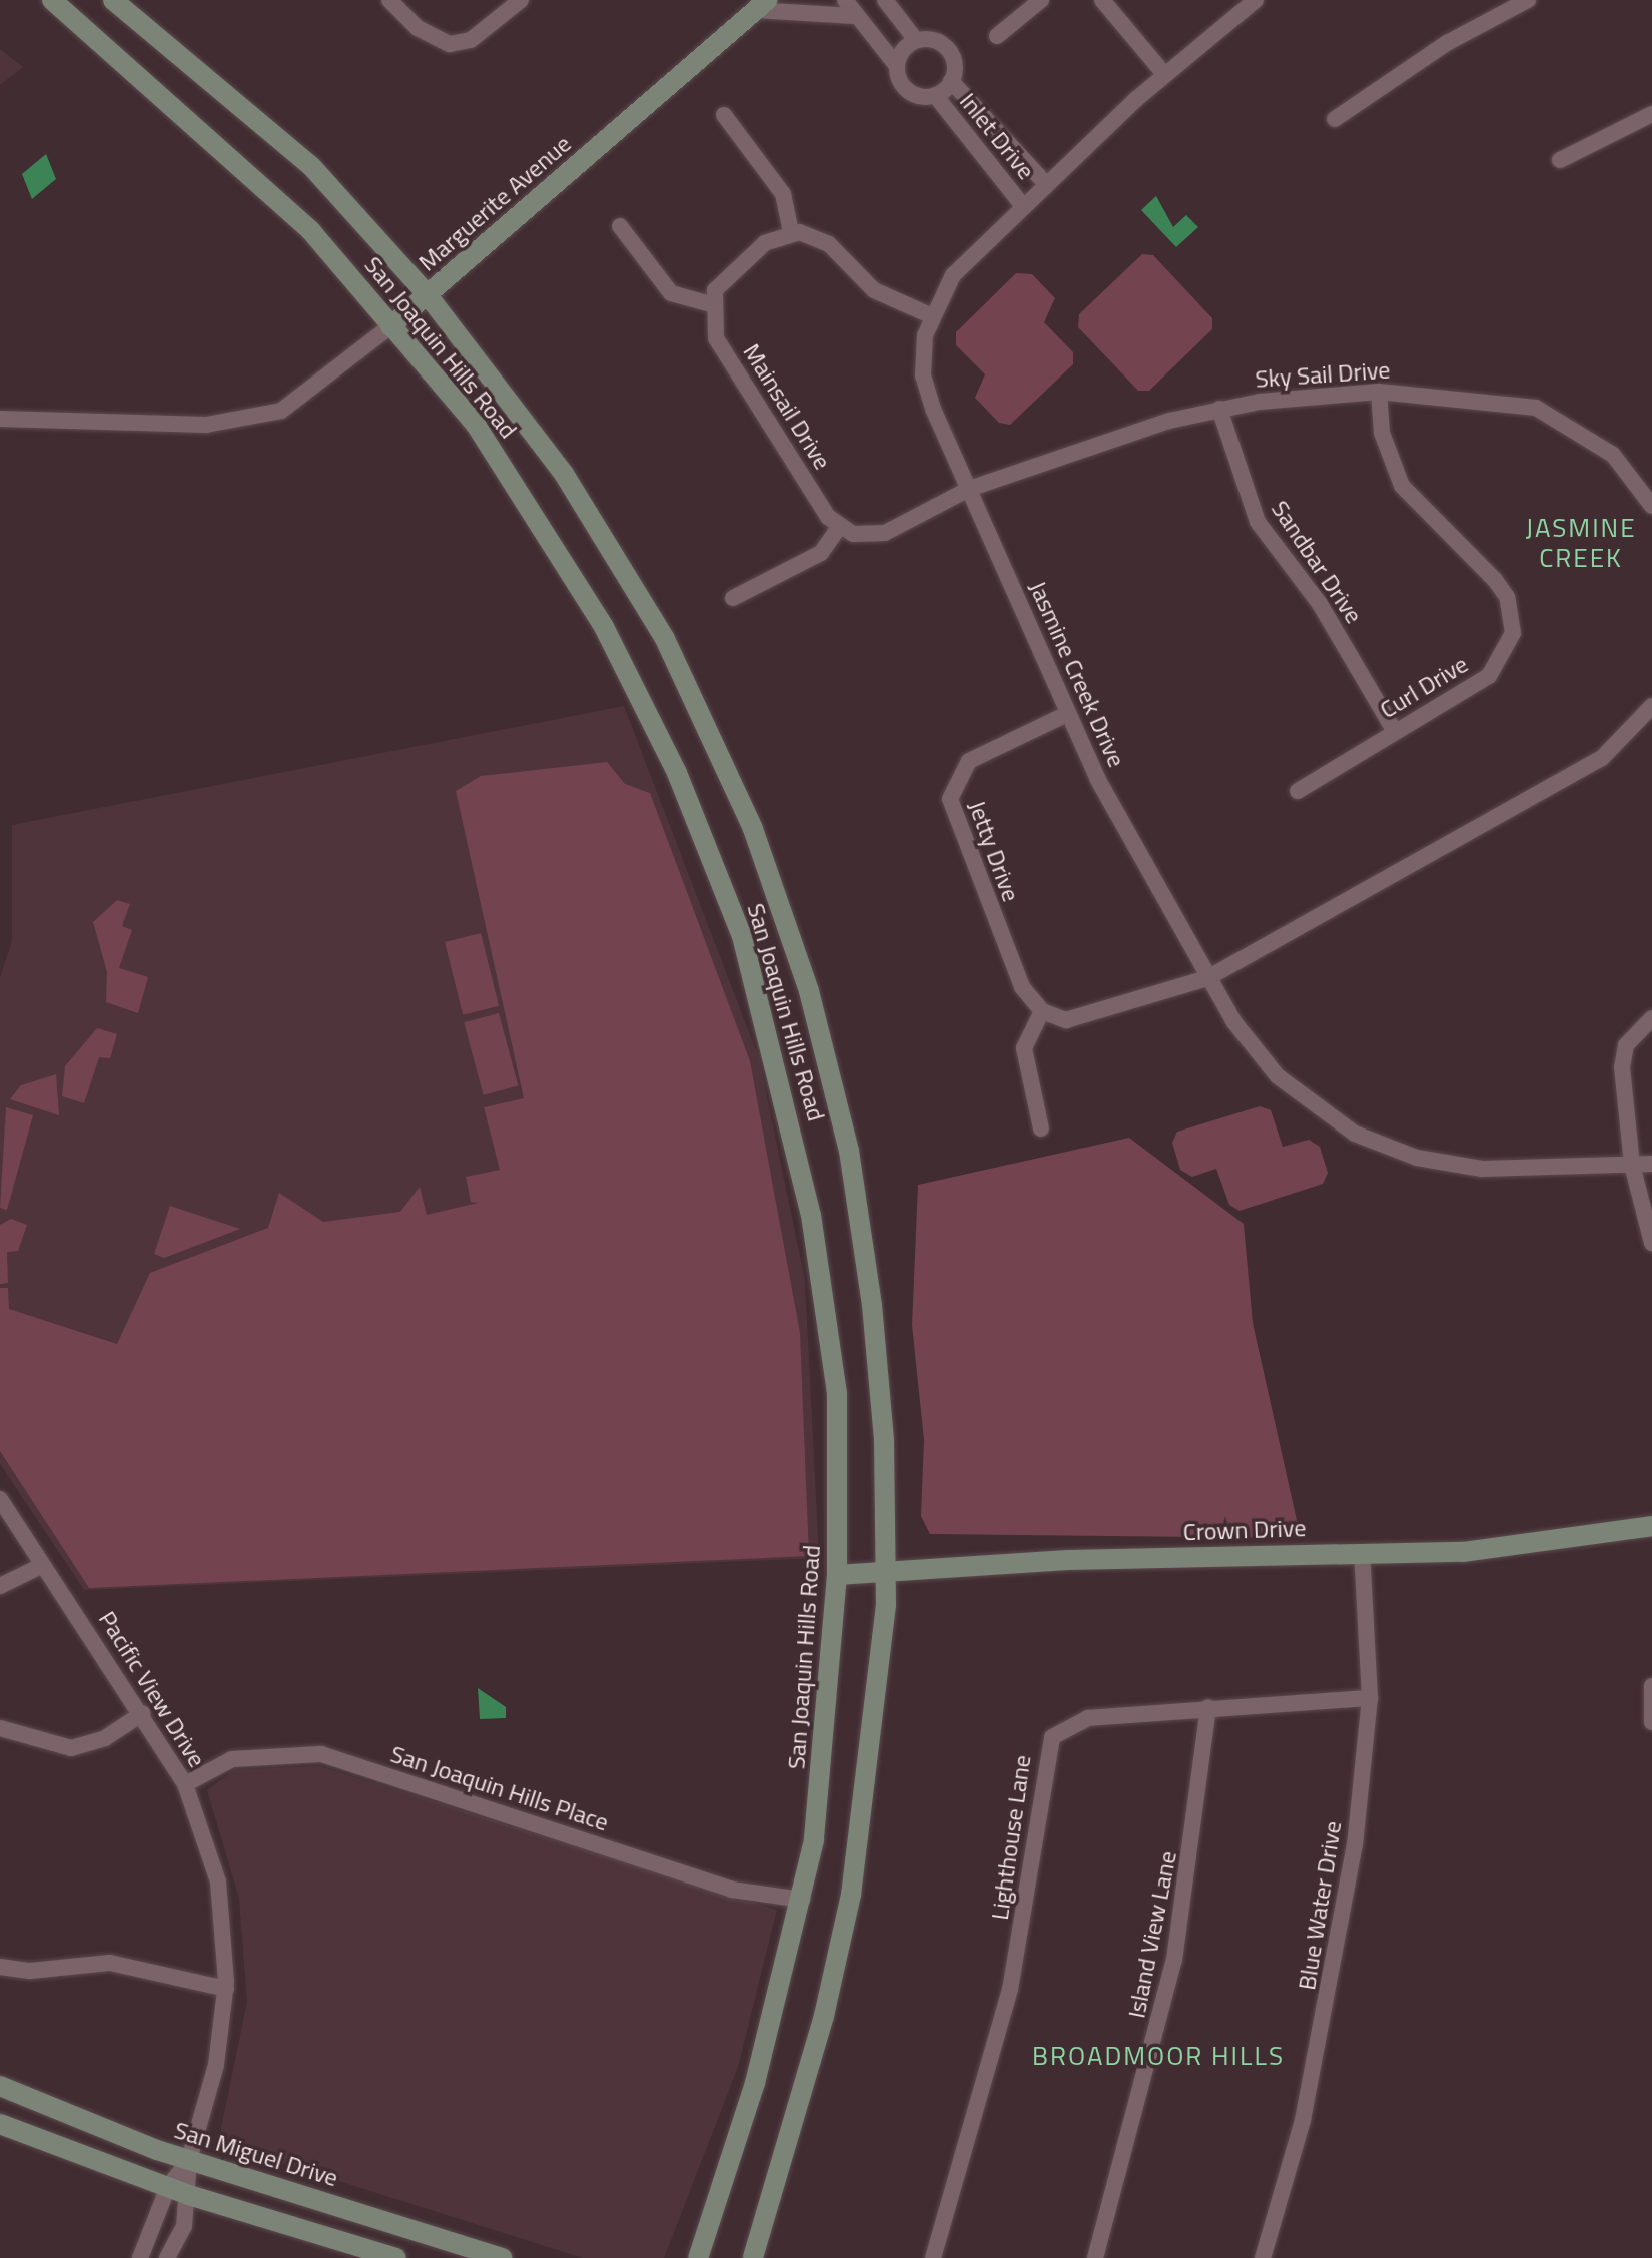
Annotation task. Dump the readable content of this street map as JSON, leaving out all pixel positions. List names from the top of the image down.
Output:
{
  "streets": {
    "main road": [
      "Marguerite Avenue",
      "San Joaquin Hills Road",
      "Crown Drive",
      "San Miguel Drive"
    ],
    "street": [
      "Inlet Drive",
      "Sky Sail Drive",
      "Mainsail Drive",
      "Sandbar Drive",
      "Jasmine Creek Drive",
      "Curl Drive",
      "Jetty Drive",
      "Pacific View Drive",
      "San Joaquin Hills Place",
      "Lighthouse Lane",
      "Blue Water Drive",
      "Island View Lane"
    ]
  },
  "crossings": [
    ["Inlet Drive", "Jasmine Creek Drive"],
    ["Marguerite Avenue", "San Joaquin Hills Road"],
    ["San Joaquin Hills Road", "Crown Drive"],
    ["San Joaquin Hills Road", "San Joaquin Hills Place"],
    ["Sky Sail Drive", "Sandbar Drive"],
    ["Sky Sail Drive", "Jasmine Creek Drive"],
    ["Sky Sail Drive", "Curl Drive"],
    ["Sandbar Drive", "Curl Drive"],
    ["Jasmine Creek Drive", "Jetty Drive"],
    ["Crown Drive", "Blue Water Drive"],
    ["Pacific View Drive", "San Joaquin Hills Place"],
    ["Pacific View Drive", "San Miguel Drive"],
    ["Lighthouse Lane", "Blue Water Drive"],
    ["Lighthouse Lane", "Island View Lane"]
  ],
  "districts": ["JASMINE CREEK", "BROADMOOR HILLS"]
}
